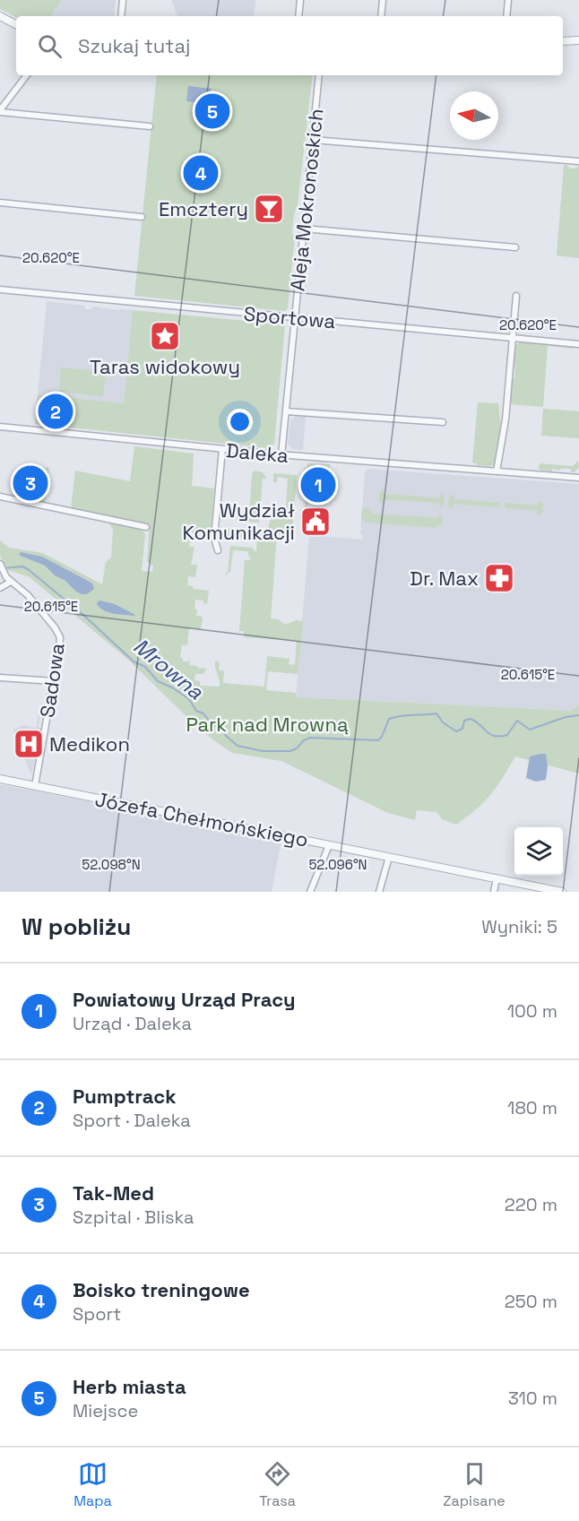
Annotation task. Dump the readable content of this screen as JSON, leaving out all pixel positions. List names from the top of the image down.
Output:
{
  "streets": {
    "street": [
      "Aleja Mokronoskich",
      "Sportowa",
      "Daleka",
      "Sadowa",
      "Józefa Chełmońskiego"
    ]
  },
  "crossings": [
    ["Aleja Mokronoskich", "Sportowa"],
    ["Aleja Mokronoskich", "Daleka"],
    ["Sadowa", "Józefa Chełmońskiego"]
  ],
  "water": ["Mrowna"],
  "parks": ["Park nad Mrowną"],
  "places": {
    "bar": ["Emcztery"],
    "place": ["Taras widokowy"],
    "public building": ["Wydział Komunikacji"],
    "pharmacy": ["Dr. Max"],
    "hospital": ["Medikon"]
  },
  "north": "left",
  "page": {
    "search": "Szukaj tutaj",
    "pins": [
      "5",
      "4",
      "2",
      "3",
      "1"
    ],
    "heading": ["W pobliżu", "Wyniki: 5"],
    "list": [
      {
        "mark": "1",
        "name": "Powiatowy Urząd Pracy",
        "note": "Urząd · Daleka",
        "value": "100 m"
      },
      {
        "mark": "2",
        "name": "Pumptrack",
        "note": "Sport · Daleka",
        "value": "180 m"
      },
      {
        "mark": "3",
        "name": "Tak-Med",
        "note": "Szpital · Bliska",
        "value": "220 m"
      },
      {
        "mark": "4",
        "name": "Boisko treningowe",
        "note": "Sport",
        "value": "250 m"
      },
      {
        "mark": "5",
        "name": "Herb miasta",
        "note": "Miejsce",
        "value": "310 m"
      }
    ],
    "nav": ["Mapa", "Trasa", "Zapisane"]
  },
  "coordinates": [
    "20.620°E",
    "20.615°E",
    "52.098°N",
    "52.096°N"
  ]
}
